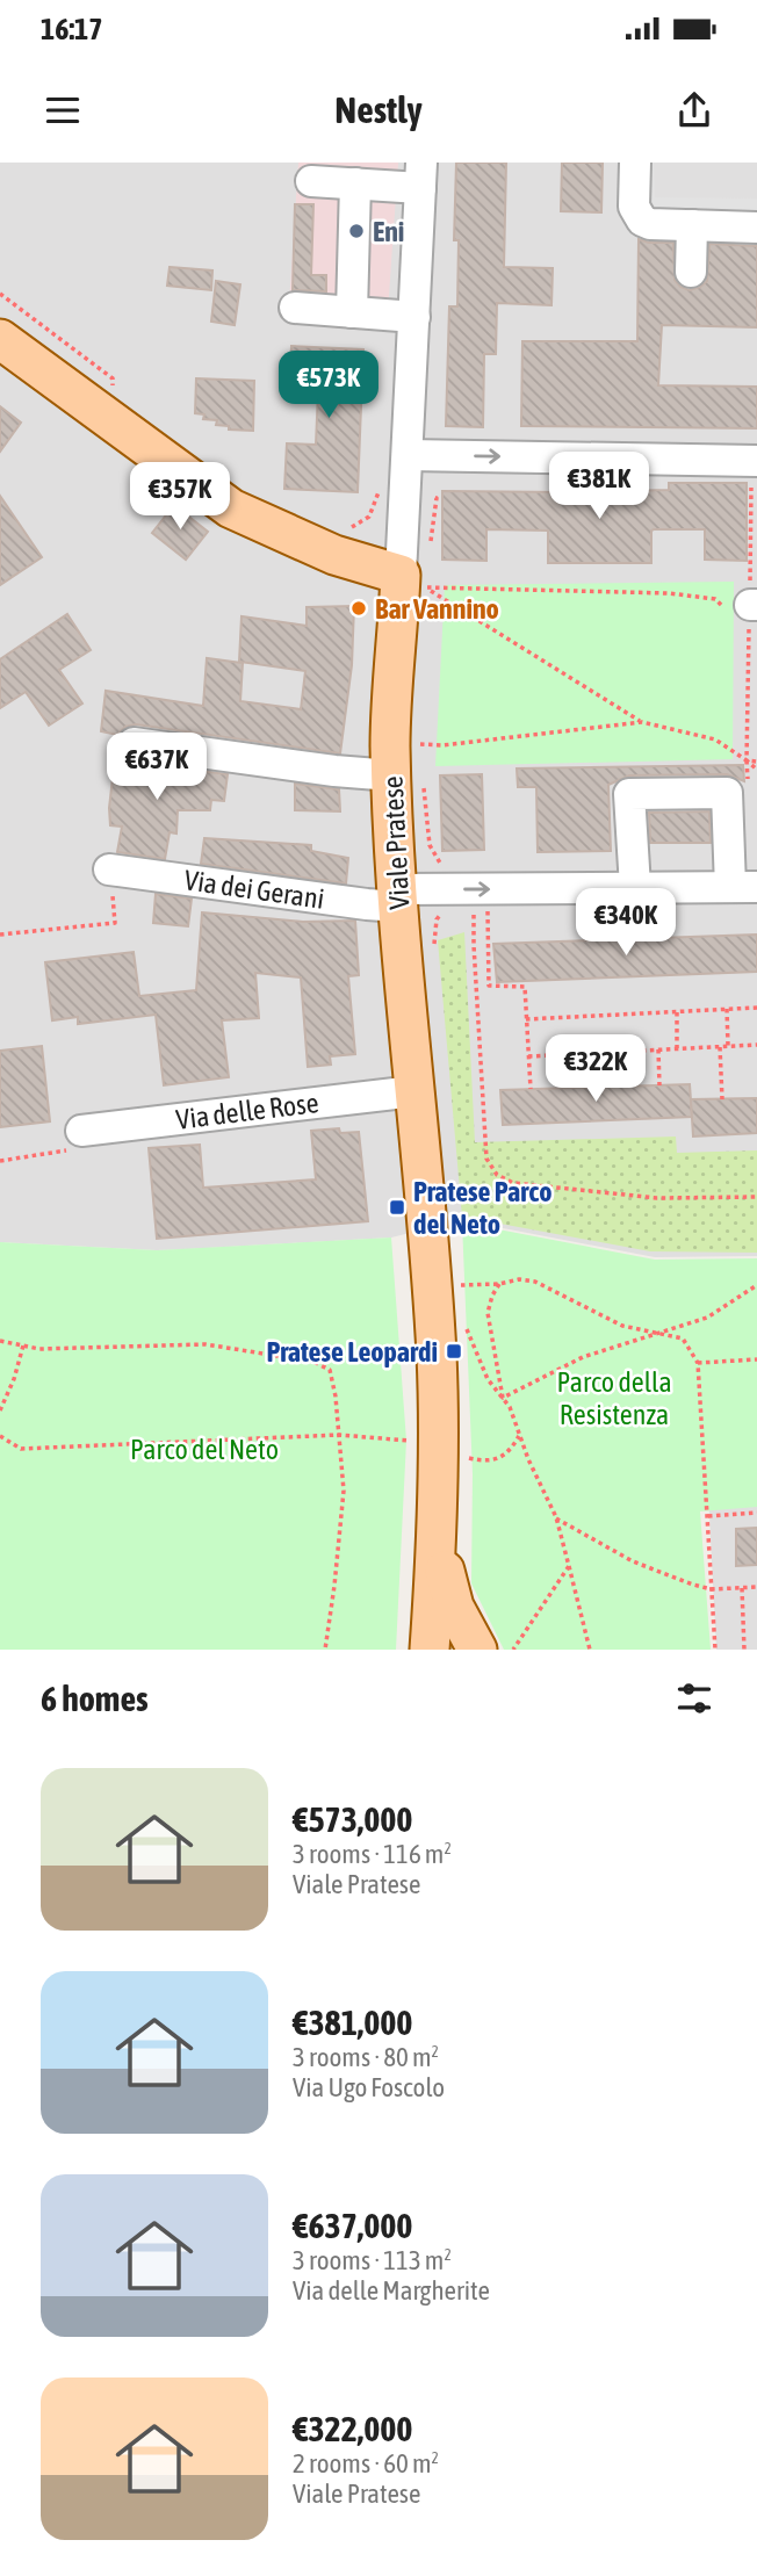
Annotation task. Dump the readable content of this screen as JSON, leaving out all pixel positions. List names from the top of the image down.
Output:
{
  "streets": {
    "main road": ["Viale Pratese"],
    "street": ["Via dei Gerani", "Via delle Rose"]
  },
  "crossings": [
    ["Viale Pratese", "Via dei Gerani"],
    ["Viale Pratese", "Via delle Rose"]
  ],
  "parks": ["Parco della Resistenza", "Parco del Neto"],
  "places": {
    "other": ["Eni", "Bar Vannino"],
    "transit": ["Pratese Parco del Neto", "Pratese Leopardi"]
  },
  "page": {
    "status": "16:17",
    "header": "Nestly",
    "price": [
      "€573K",
      "€381K",
      "€357K",
      "€637K",
      "€340K",
      "€322K"
    ],
    "heading": "6 homes",
    "list": [
      {
        "name": "€573,000",
        "note": "3 rooms · 116 m² · Viale Pratese"
      },
      {
        "name": "€381,000",
        "note": "3 rooms · 80 m² · Via Ugo Foscolo"
      },
      {
        "name": "€637,000",
        "note": "3 rooms · 113 m² · Via delle Margherite"
      },
      {
        "name": "€322,000",
        "note": "2 rooms · 60 m² · Viale Pratese"
      }
    ]
  }
}
